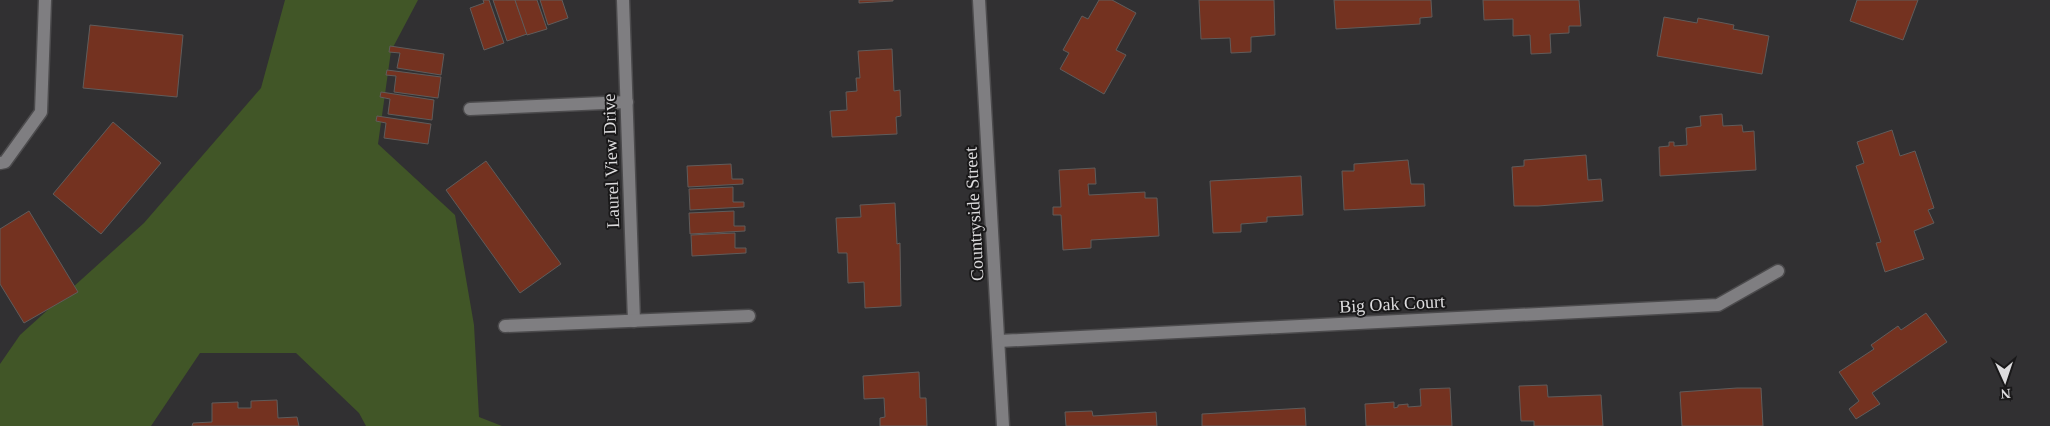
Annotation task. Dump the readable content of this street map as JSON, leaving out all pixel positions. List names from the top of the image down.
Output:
{
  "streets": {
    "street": ["Laurel View Drive", "Countryside Street", "Big Oak Court"]
  },
  "crossings": [
    ["Countryside Street", "Big Oak Court"]
  ],
  "north": "bottom"
}
